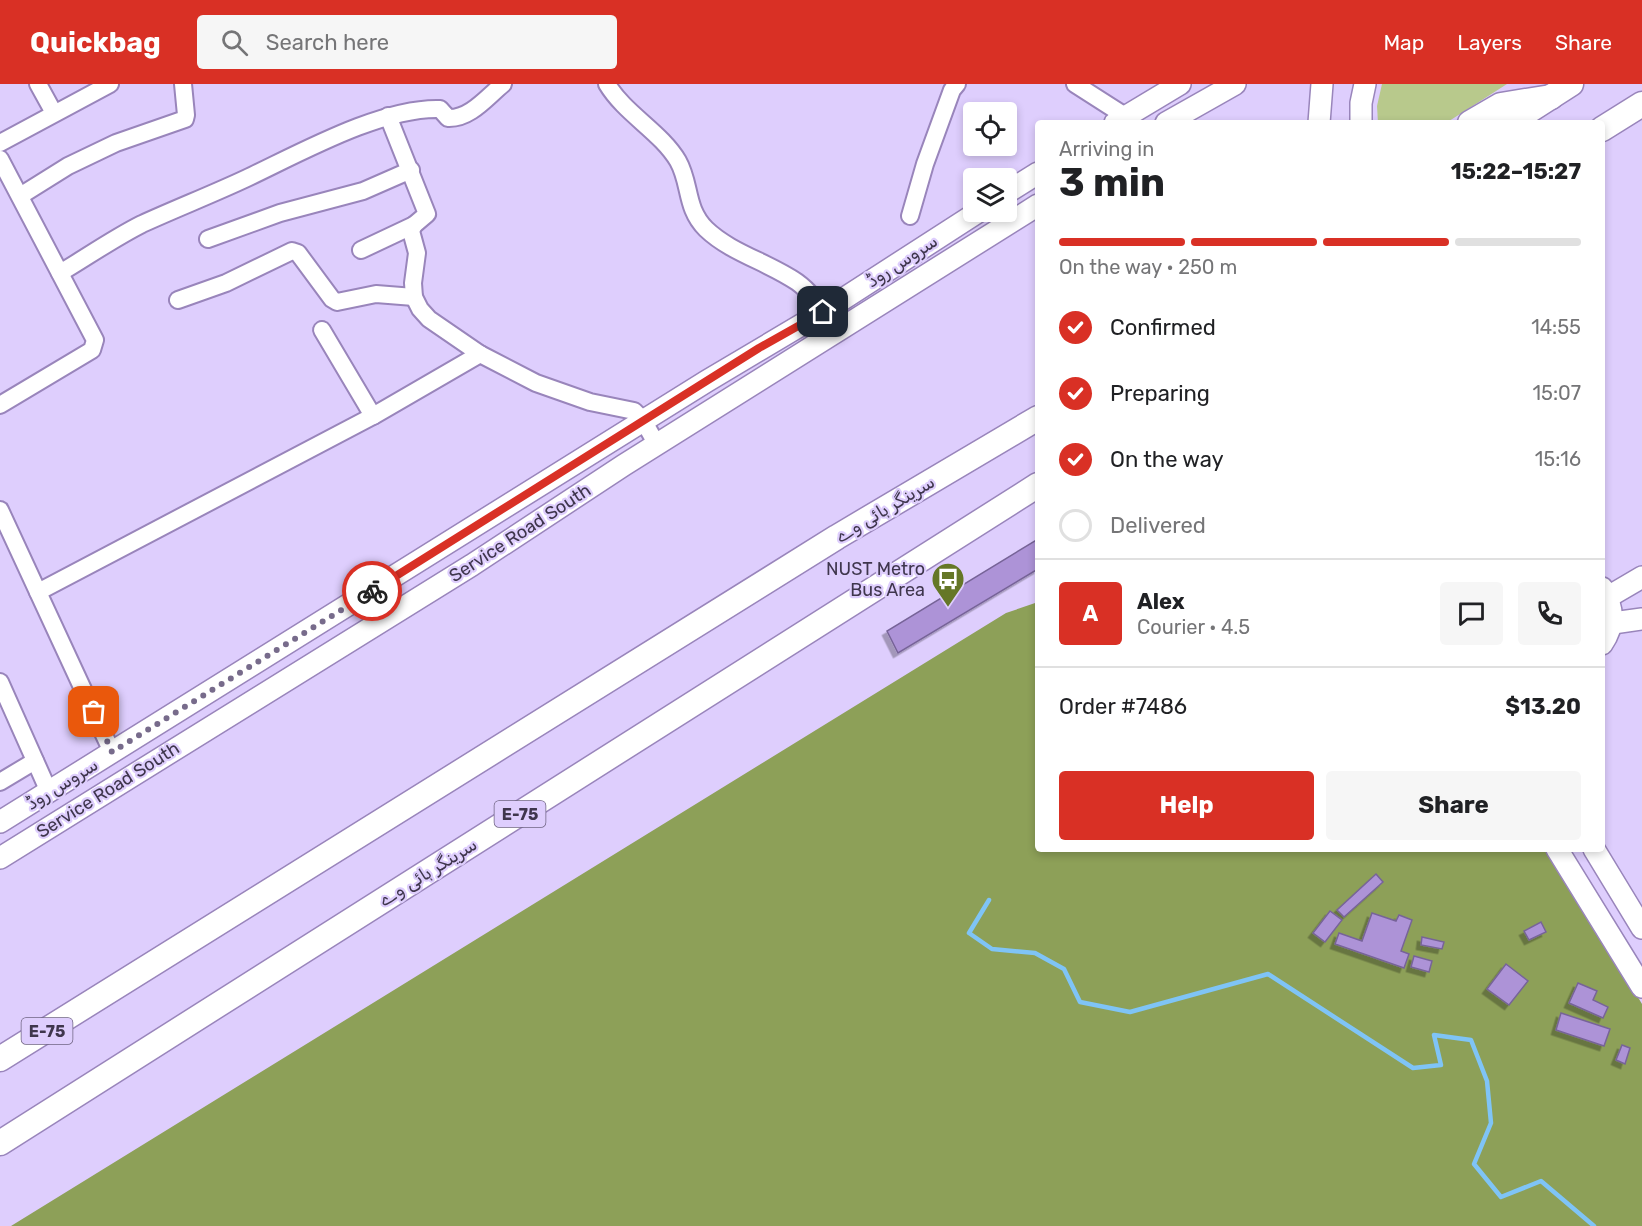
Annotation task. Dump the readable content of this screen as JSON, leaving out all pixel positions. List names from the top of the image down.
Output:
{
  "streets": {
    "highway": ["سرینگر ہائی وے", "E-75"],
    "main road": ["سروس روڈ", "Service Road South"]
  },
  "places": {
    "bus stop": ["NUST Metro Bus Area"]
  },
  "page": {
    "header": "Quickbag",
    "search": "Search here",
    "nav": ["Map", "Layers", "Share"],
    "heading": ["3 min", "Arriving in", "15:22–15:27"],
    "panel": [
      "Alex",
      "Courier · 4.5",
      "Order #7486",
      "$13.20"
    ],
    "bar": "On the way · 250 m",
    "list": [
      ["Confirmed", "14:55"],
      ["Preparing", "15:07"],
      ["On the way", "15:16"],
      "Delivered"
    ],
    "round": "A",
    "buttons": ["Help", "Share"]
  }
}
